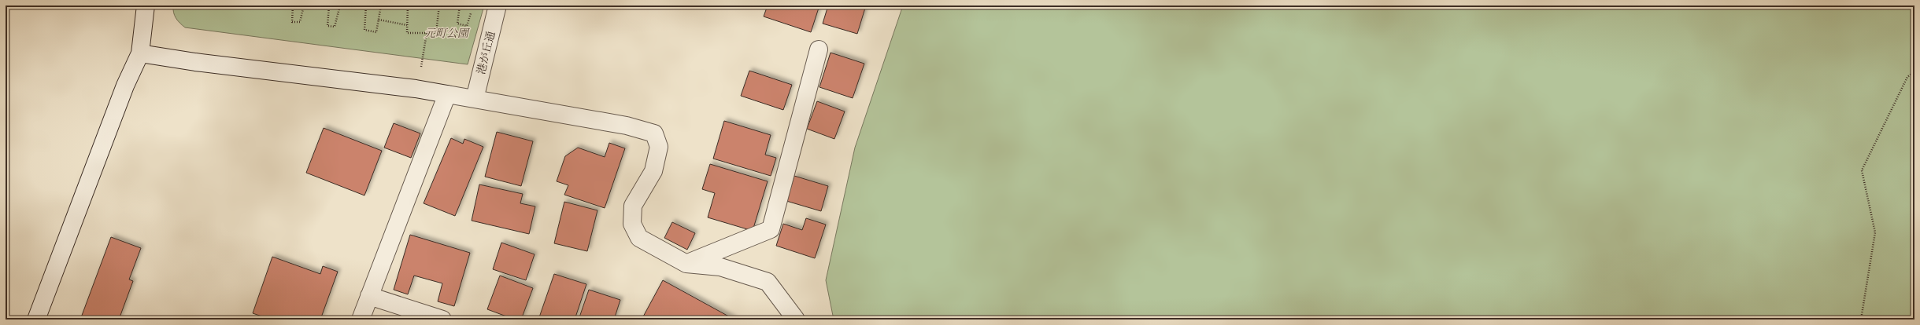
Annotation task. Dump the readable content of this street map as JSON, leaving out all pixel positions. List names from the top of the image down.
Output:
{
  "streets": {
    "street": ["港が丘通"]
  },
  "parks": ["元町公園"]
}
